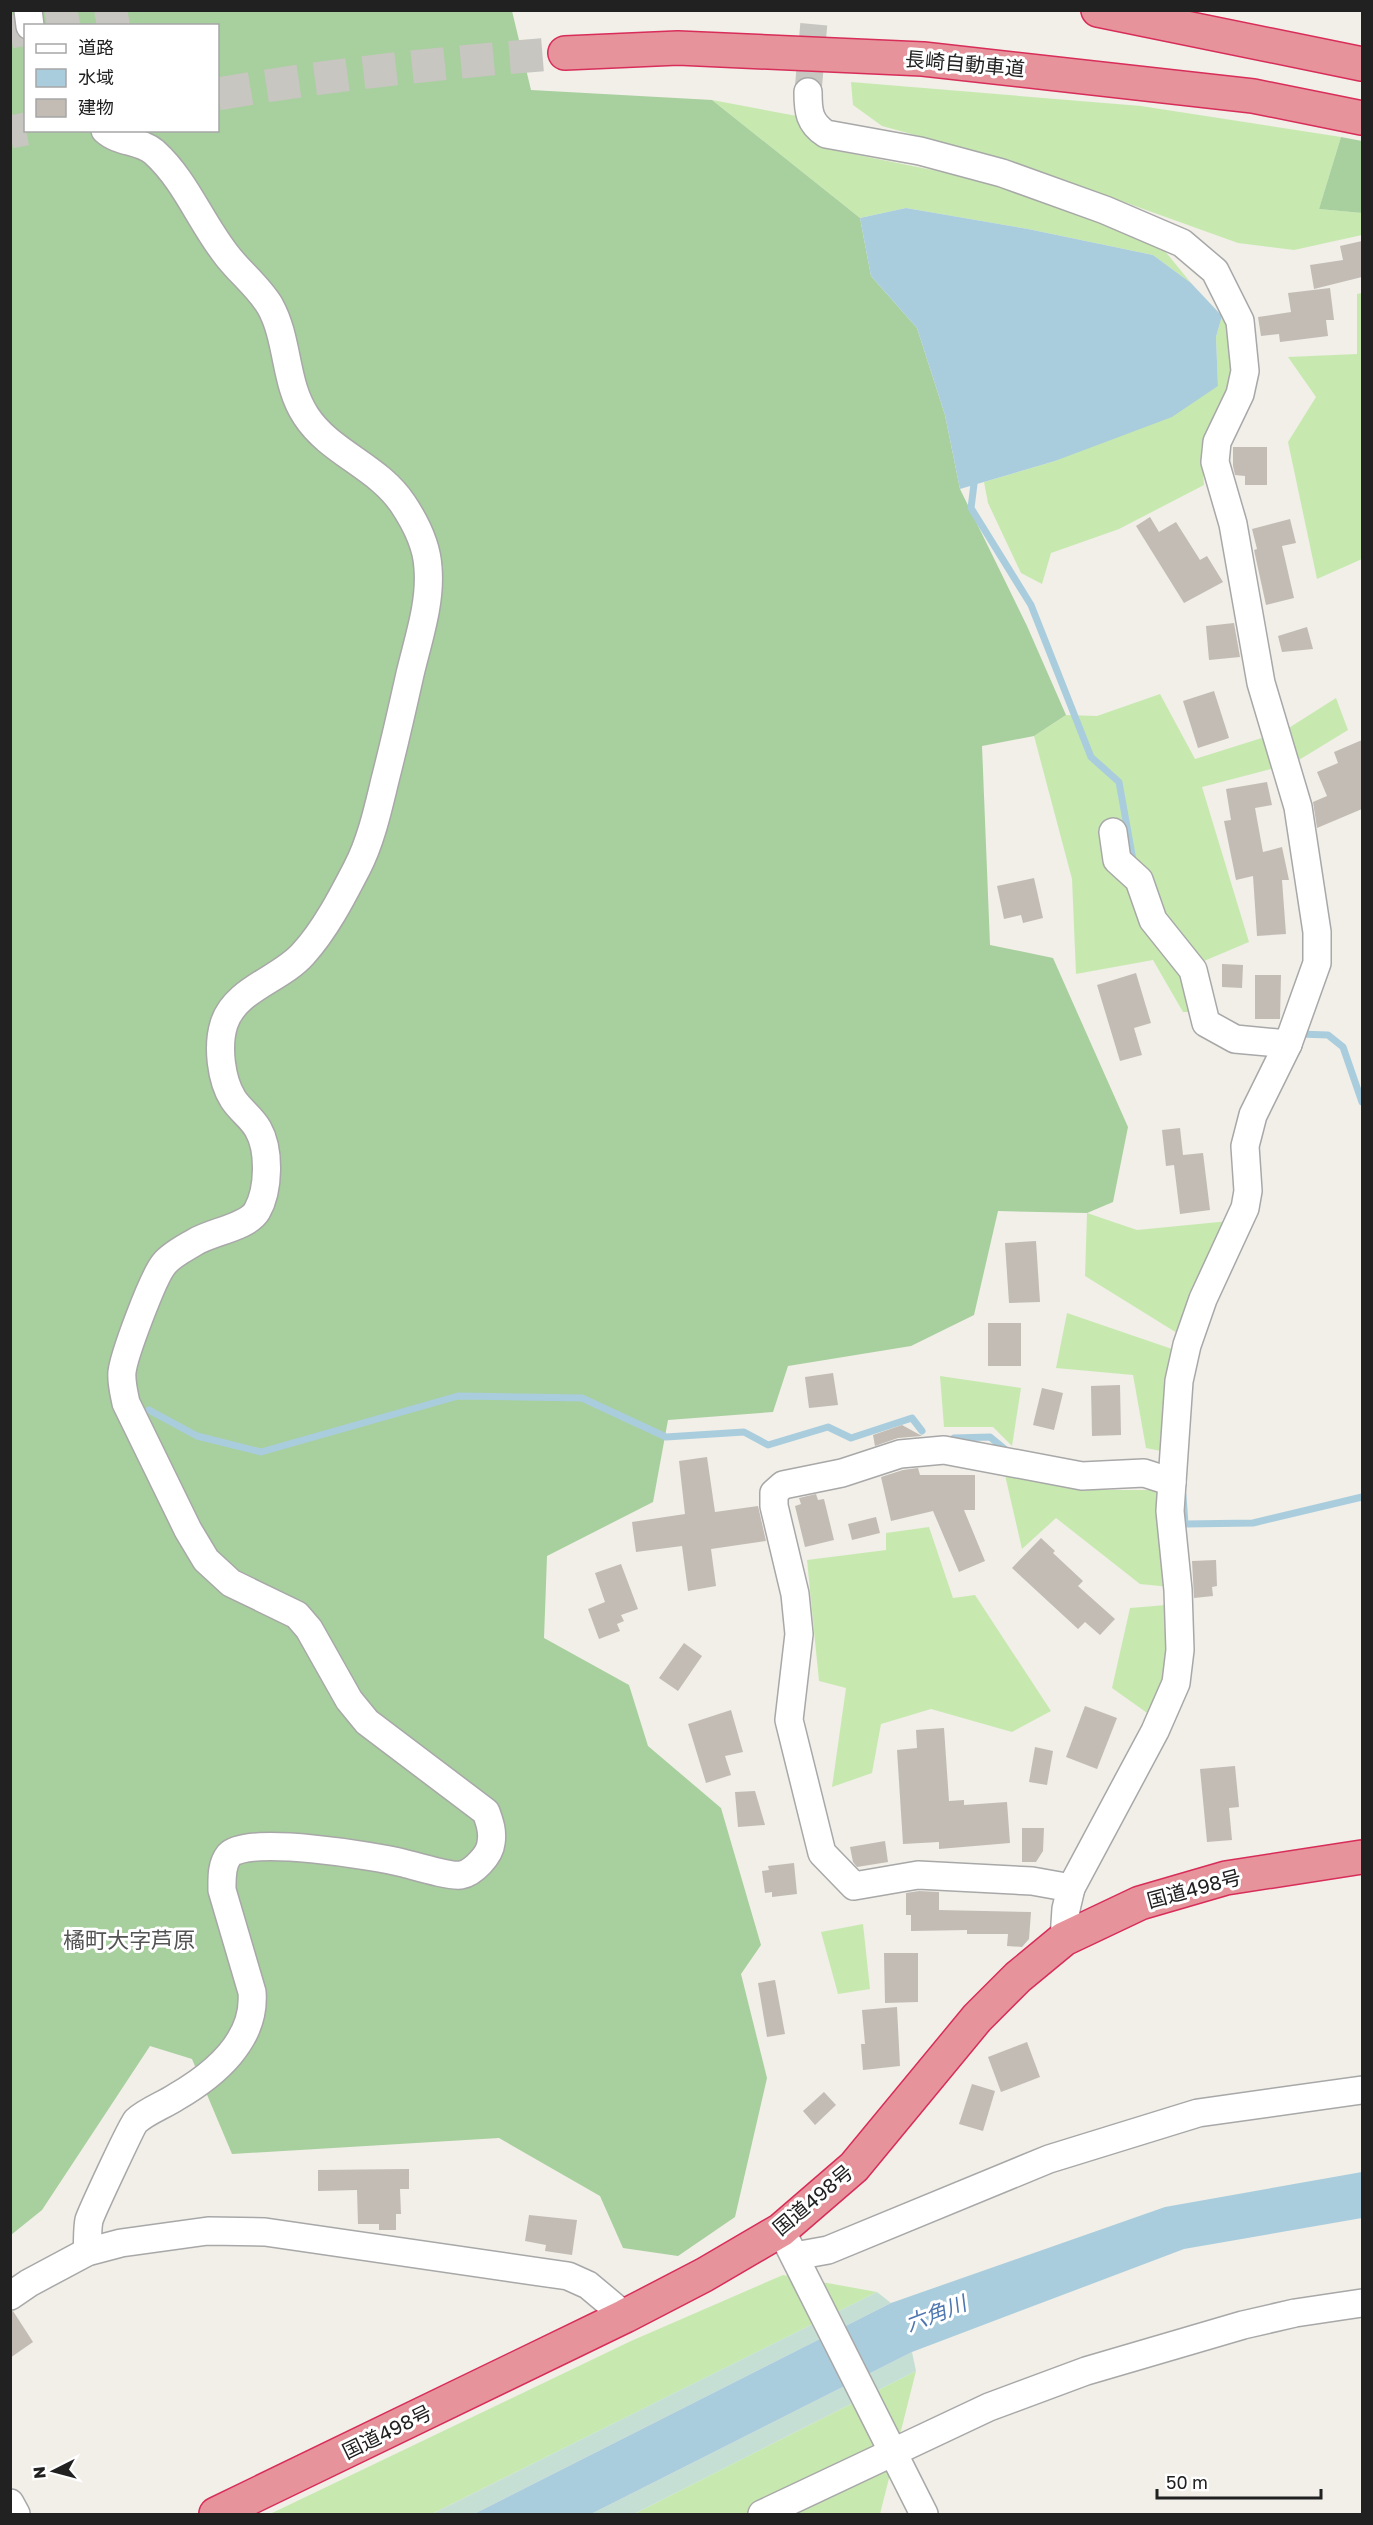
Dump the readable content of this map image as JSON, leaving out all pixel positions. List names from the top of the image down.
{
  "streets": {
    "highway": ["長崎自動車道", "国道498号"]
  },
  "districts": ["橘町大字芦原"],
  "water": ["六角川"],
  "legend": ["道路", "水域", "建物"],
  "scale_bar": "50 m",
  "north": "left"
}
